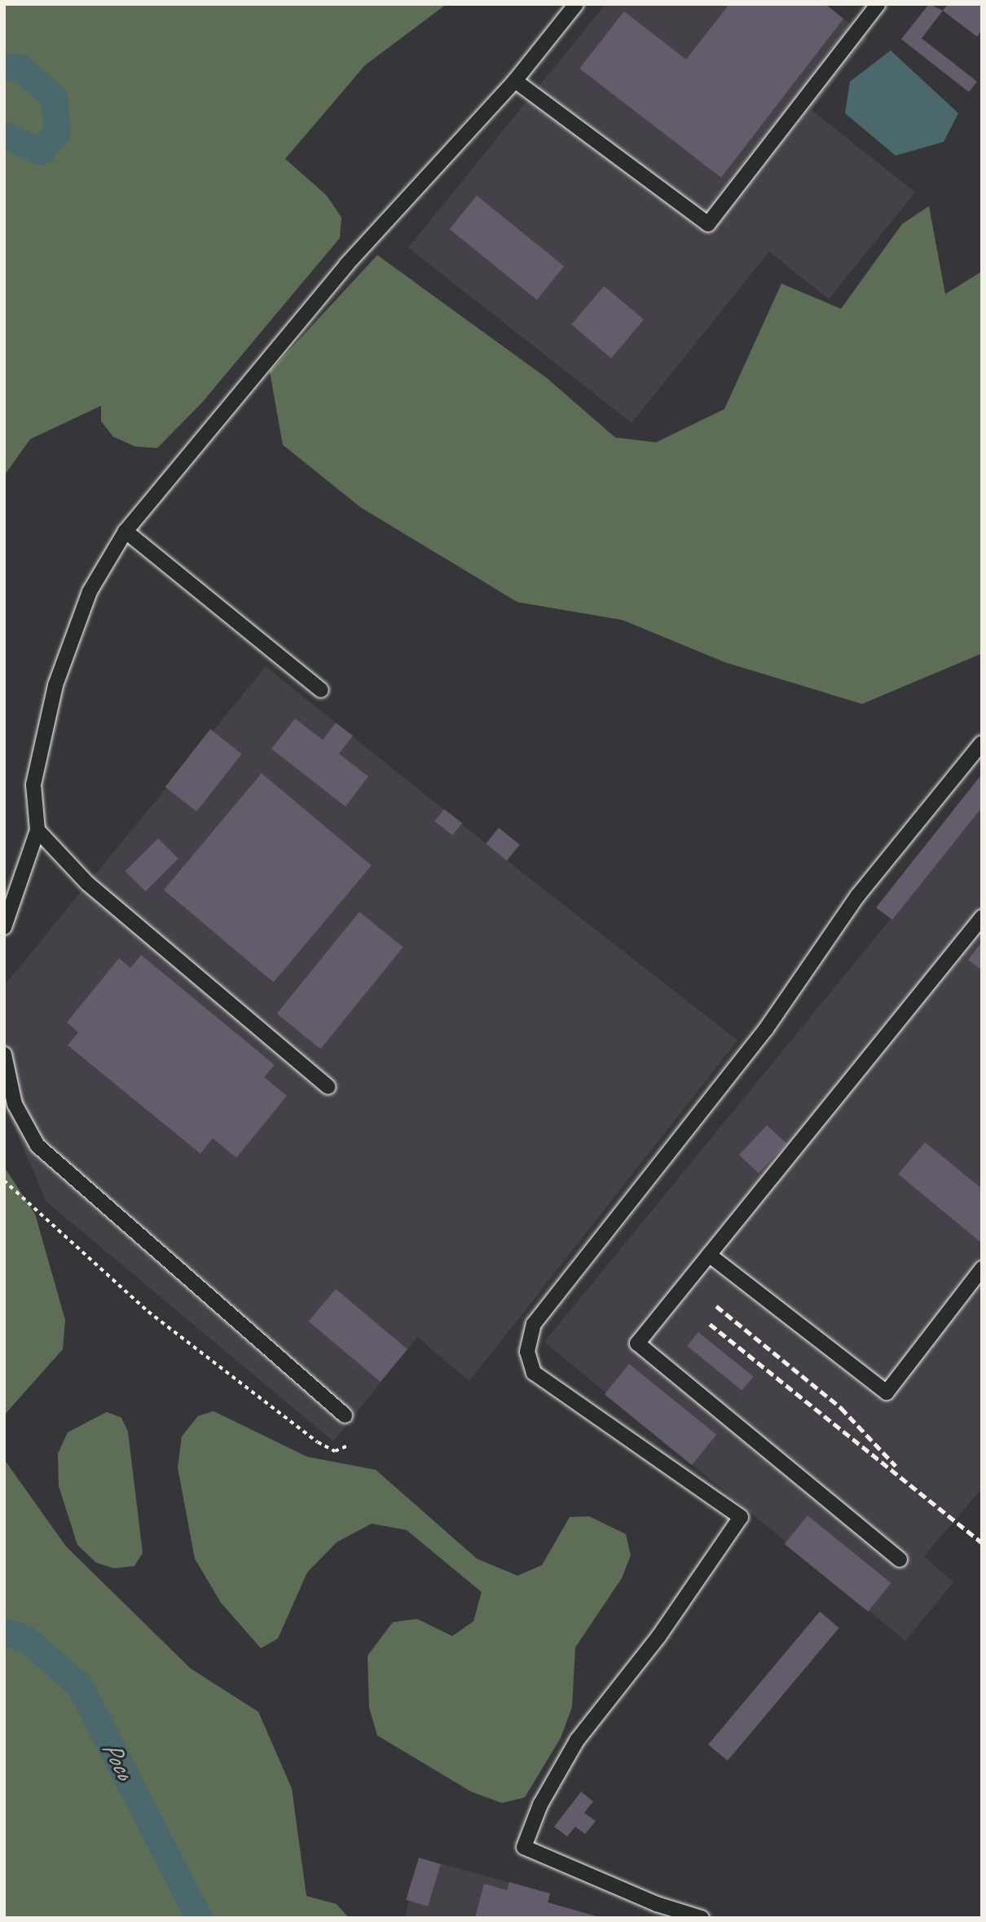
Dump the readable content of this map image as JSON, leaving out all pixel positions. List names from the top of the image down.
{
  "water": ["Рось"]
}
